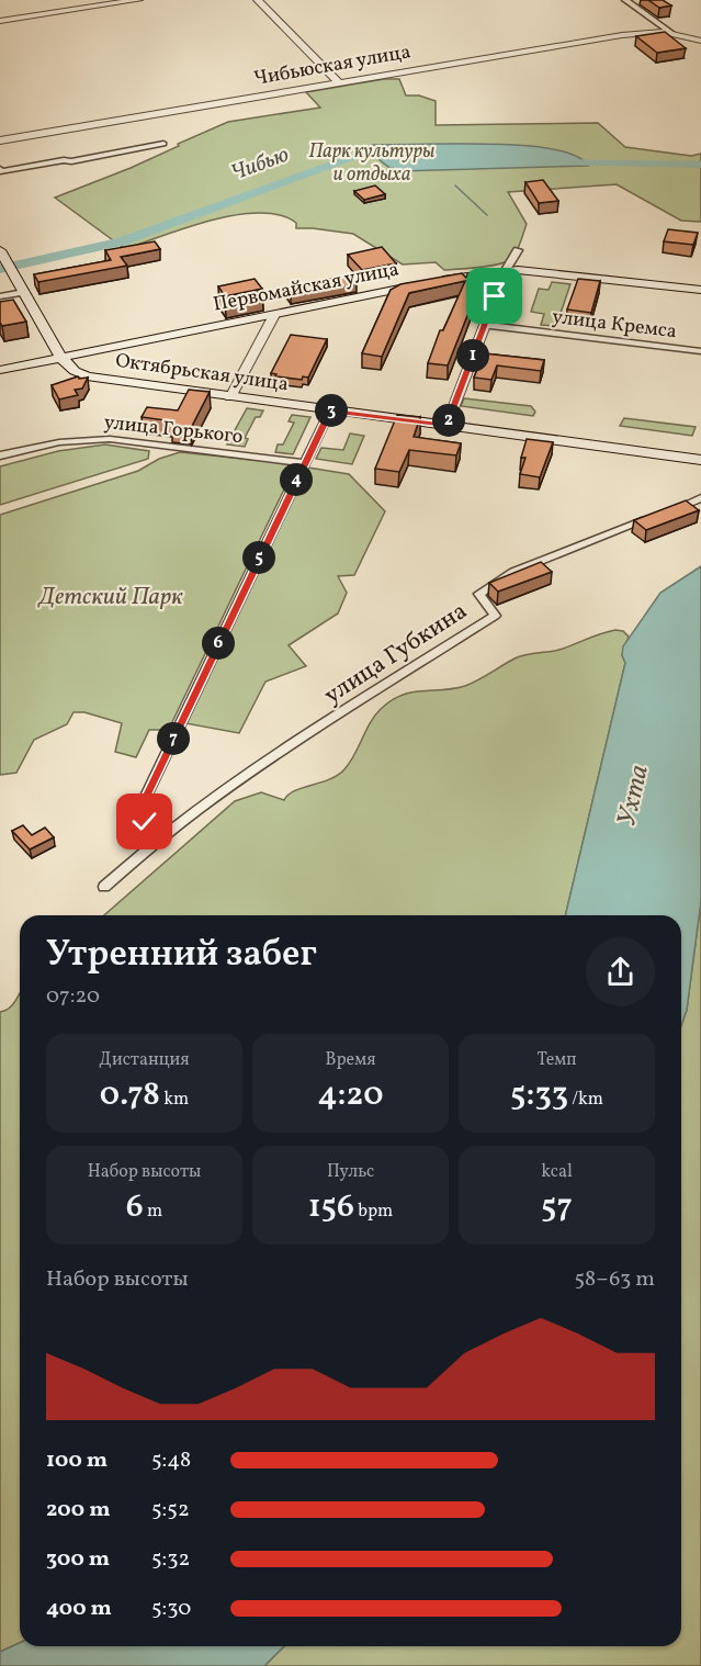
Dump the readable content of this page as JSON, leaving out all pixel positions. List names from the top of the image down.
{
  "streets": {
    "main road": ["Первомайская улица", "Октябрьская улица"],
    "street": [
      "Чибьюская улица",
      "улица Кремса",
      "улица Горького",
      "улица Губкина"
    ]
  },
  "crossings": [
    ["Первомайская улица", "Октябрьская улица"]
  ],
  "water": ["Чибью", "Ухта"],
  "parks": ["Парк культуры и отдыха", "Детский Парк"],
  "page": {
    "pins": [
      "1",
      "3",
      "2",
      "4",
      "5",
      "6",
      "7"
    ],
    "heading": ["Утренний забег", "07:20"],
    "stats": [
      ["Дистанция", "0.78 km"],
      ["Время", "4:20"],
      ["Темп", "5:33 /km"],
      ["Набор высоты", "6 m"],
      ["Пульс", "156 bpm"],
      ["kcal", "57"]
    ],
    "chart": ["Набор высоты", "58–63 m"],
    "list": [
      {
        "name": "100 m",
        "note": "5:48"
      },
      {
        "name": "200 m",
        "note": "5:52"
      },
      {
        "name": "300 m",
        "note": "5:32"
      },
      {
        "name": "400 m",
        "note": "5:30"
      }
    ]
  }
}
